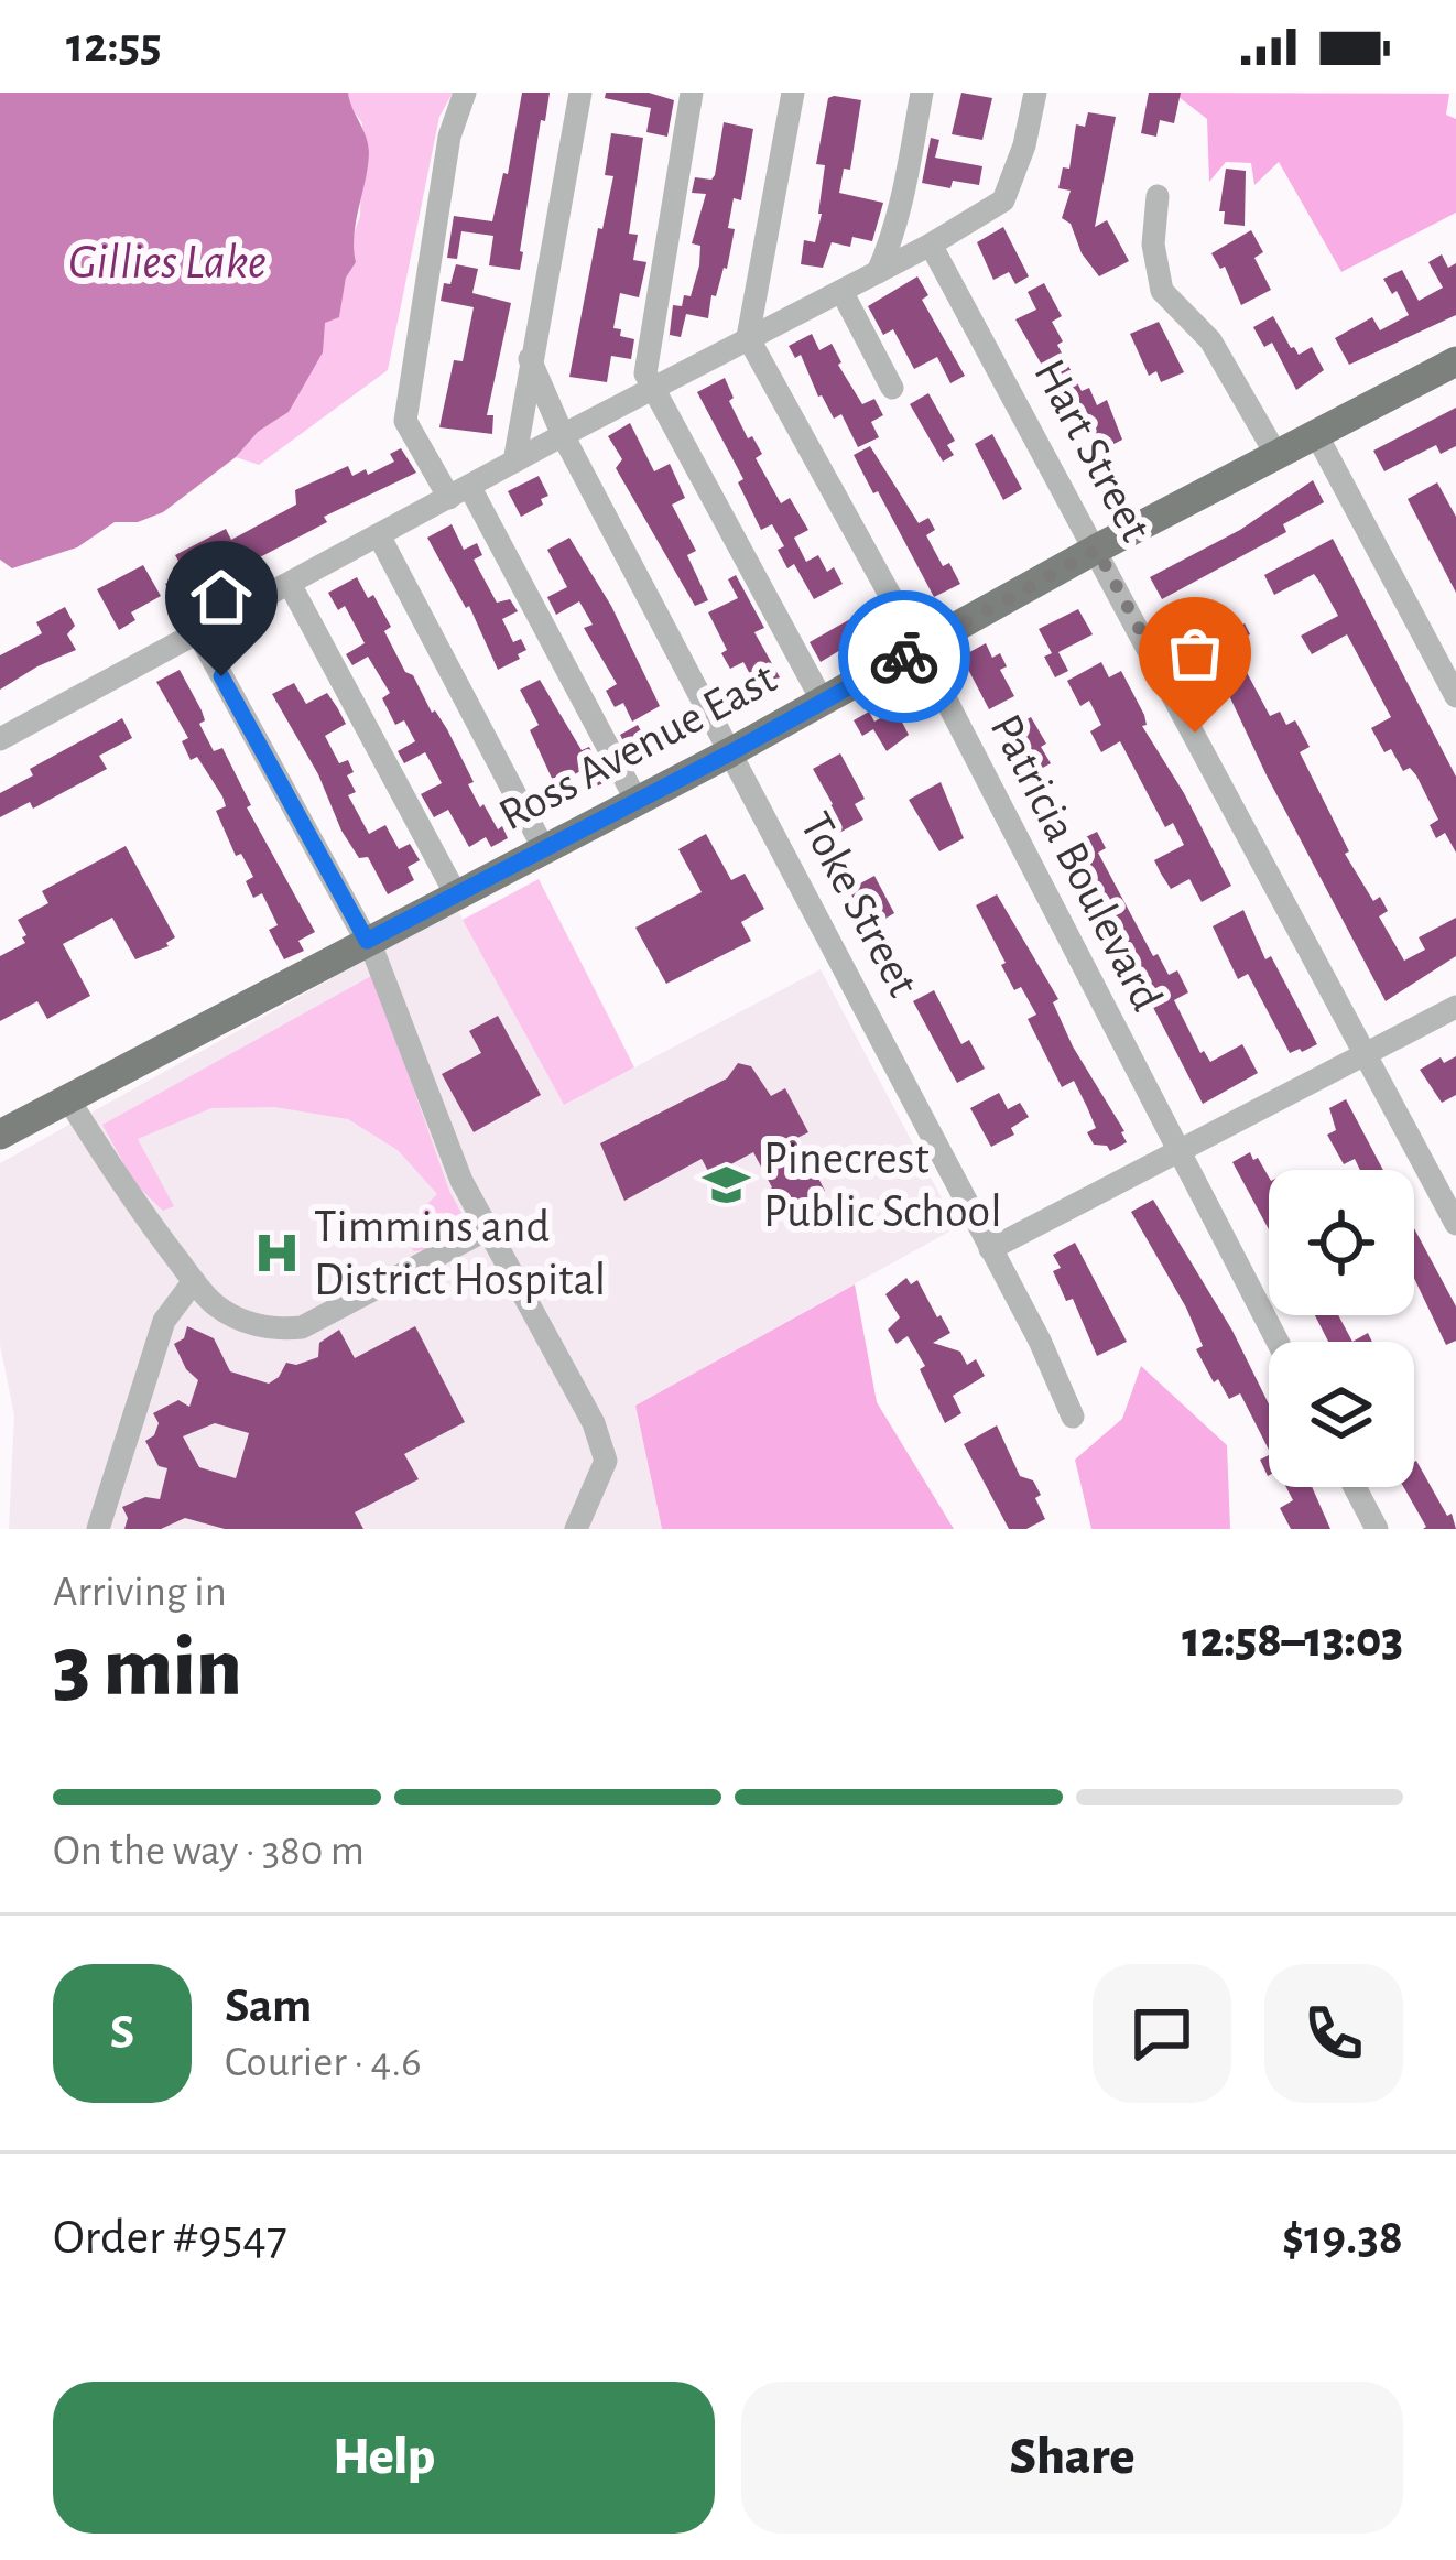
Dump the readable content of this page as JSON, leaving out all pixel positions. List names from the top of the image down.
{
  "streets": {
    "main road": ["Ross Avenue East"],
    "street": ["Hart Street", "Patricia Boulevard", "Toke Street"]
  },
  "crossings": [
    ["Hart Street", "Ross Avenue East"],
    ["Ross Avenue East", "Patricia Boulevard"],
    ["Ross Avenue East", "Toke Street"]
  ],
  "water": ["Gillies Lake"],
  "places": {
    "school or university": ["Pinecrest Public School"],
    "hospital": ["Timmins and District Hospital"]
  },
  "page": {
    "status": "12:55",
    "heading": ["3 min", "Arriving in", "12:58–13:03"],
    "panel": [
      "Sam",
      "Courier · 4.6",
      "Order #9547",
      "$19.38"
    ],
    "bar": "On the way · 380 m",
    "round": "S",
    "buttons": ["Help", "Share"]
  }
}
